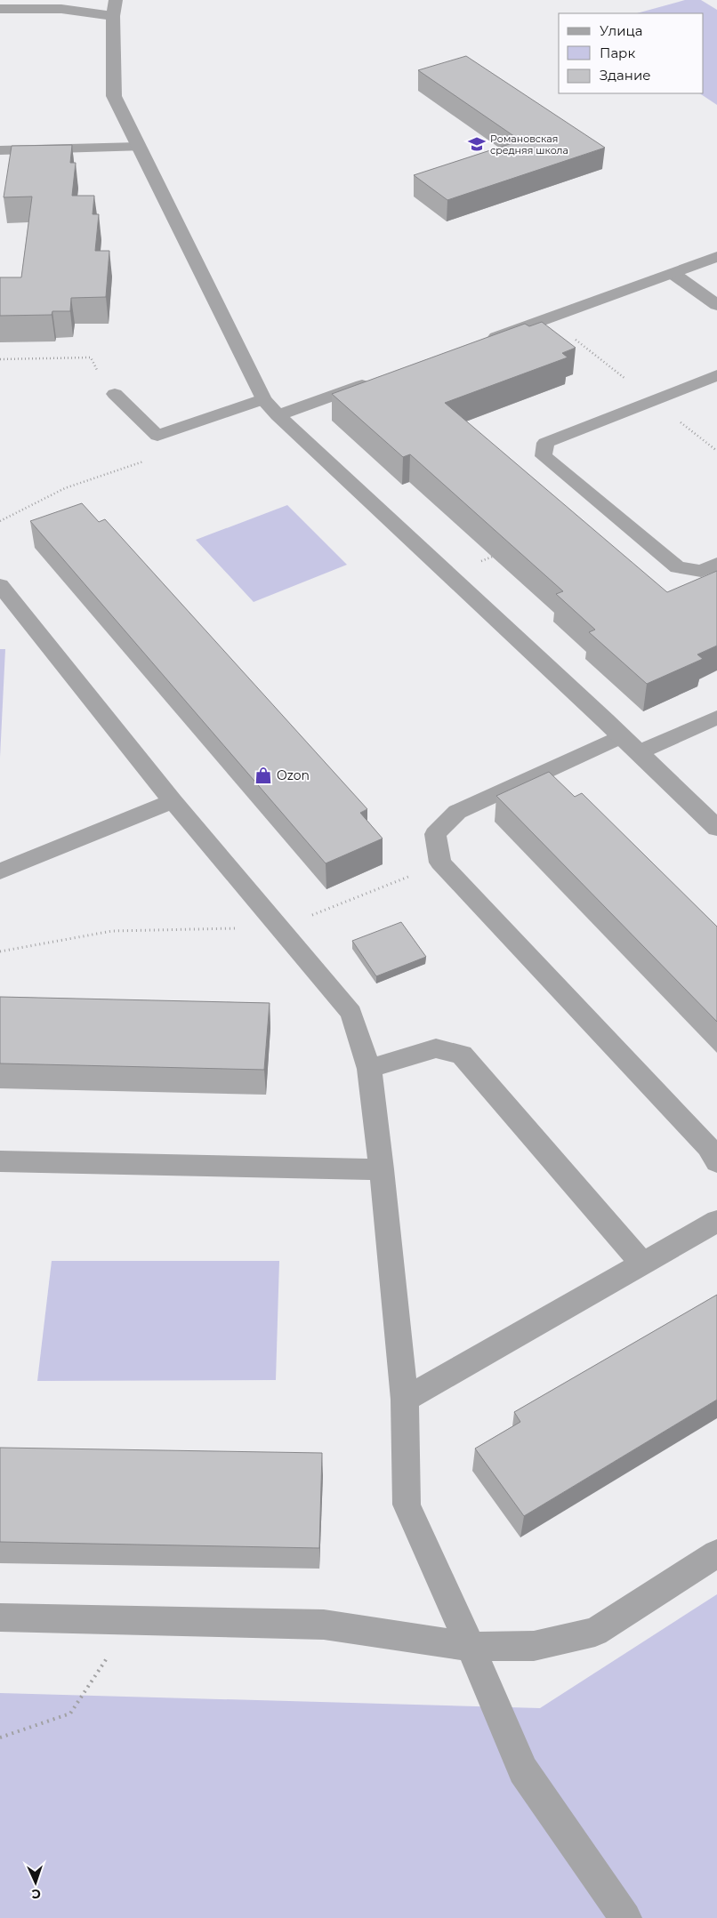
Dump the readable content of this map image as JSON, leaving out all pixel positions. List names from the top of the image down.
{
  "places": {
    "school or university": ["Романовская средняя школа"],
    "shop": ["Ozon"]
  },
  "legend": ["Улица", "Парк", "Здание"],
  "north": "bottom"
}
